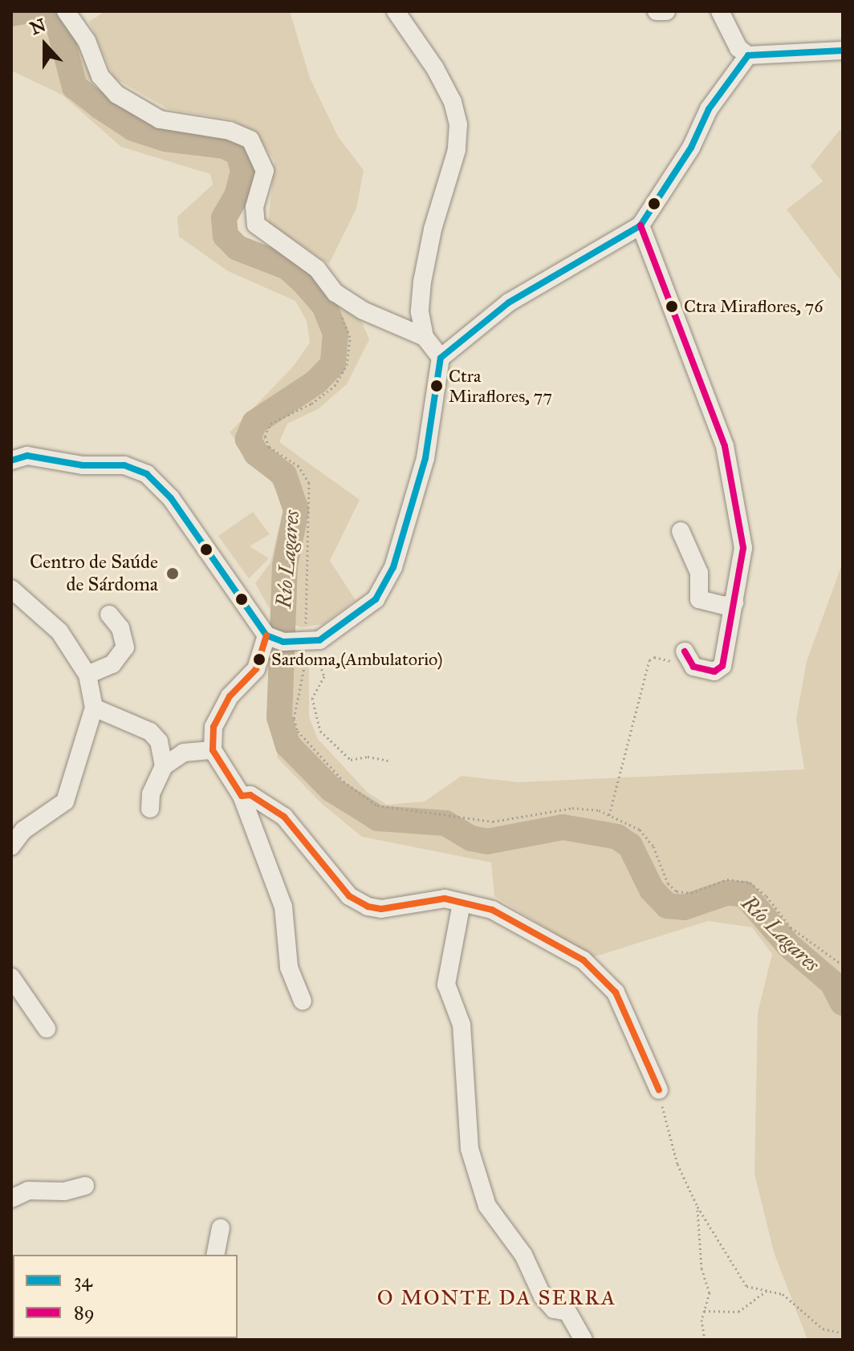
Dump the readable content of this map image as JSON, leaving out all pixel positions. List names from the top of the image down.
{
  "districts": ["O MONTE DA SERRA"],
  "water": ["Río Lagares"],
  "places": [
    "Ctra Miraflores, 76",
    "Ctra Miraflores, 77",
    "Centro de Saúde de Sárdoma",
    "Sardoma,(Ambulatorio)"
  ],
  "lines": ["transit line 34", "transit line 89"],
  "legend": ["34", "89"],
  "north": "top"
}
